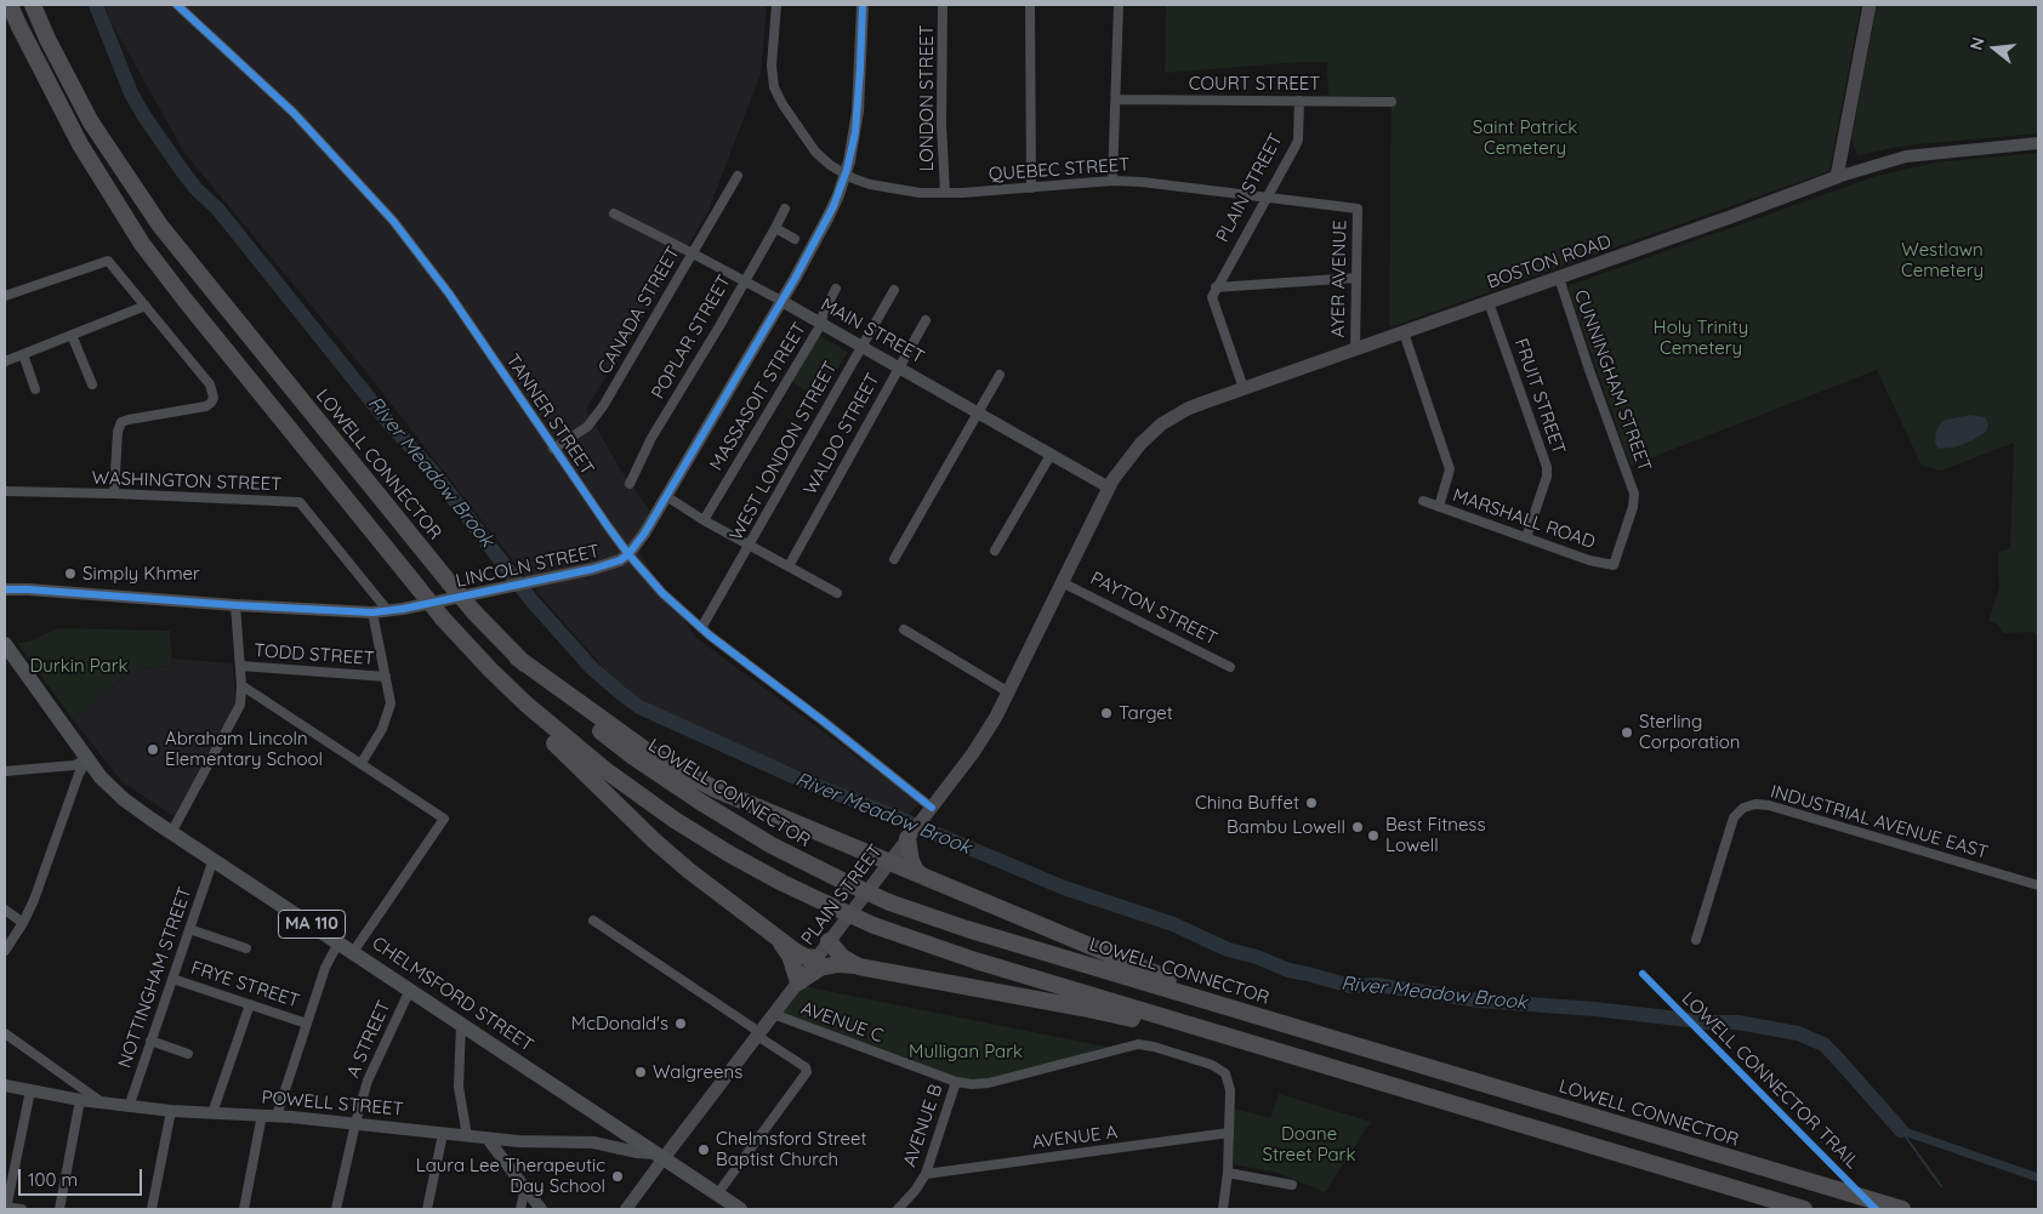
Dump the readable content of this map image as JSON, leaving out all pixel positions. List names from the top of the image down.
{
  "streets": {
    "highway": ["LOWELL CONNECTOR"],
    "main road": [
      "PLAIN STREET",
      "BOSTON ROAD",
      "MA 110",
      "CHELMSFORD STREET"
    ],
    "street": [
      "COURT STREET",
      "LONDON STREET",
      "QUEBEC STREET",
      "AYER AVENUE",
      "CANADA STREET",
      "MAIN STREET",
      "POPLAR STREET",
      "CUNNINGHAM STREET",
      "MASSASOIT STREET",
      "FRUIT STREET",
      "TANNER STREET",
      "WALDO STREET",
      "WEST LONDON STREET",
      "WASHINGTON STREET",
      "MARSHALL ROAD",
      "LINCOLN STREET",
      "PAYTON STREET",
      "TODD STREET",
      "INDUSTRIAL AVENUE EAST",
      "NOTTINGHAM STREET",
      "FRYE STREET",
      "AVENUE C",
      "A STREET",
      "POWELL STREET",
      "AVENUE B",
      "AVENUE A"
    ],
    "cycle path": ["LOWELL CONNECTOR TRAIL"]
  },
  "crossings": [
    ["COURT STREET", "PLAIN STREET"],
    ["LONDON STREET", "QUEBEC STREET"],
    ["QUEBEC STREET", "PLAIN STREET"],
    ["QUEBEC STREET", "AYER AVENUE"],
    ["PLAIN STREET", "BOSTON ROAD"],
    ["PLAIN STREET", "MAIN STREET"],
    ["PLAIN STREET", "TANNER STREET"],
    ["PLAIN STREET", "PAYTON STREET"],
    ["PLAIN STREET", "CHELMSFORD STREET"],
    ["PLAIN STREET", "AVENUE C"],
    ["PLAIN STREET", "POWELL STREET"],
    ["BOSTON ROAD", "AYER AVENUE"],
    ["BOSTON ROAD", "MAIN STREET"],
    ["BOSTON ROAD", "CUNNINGHAM STREET"],
    ["BOSTON ROAD", "FRUIT STREET"],
    ["CANADA STREET", "MAIN STREET"],
    ["CANADA STREET", "TANNER STREET"],
    ["MAIN STREET", "POPLAR STREET"],
    ["MAIN STREET", "MASSASOIT STREET"],
    ["MAIN STREET", "WALDO STREET"],
    ["MAIN STREET", "WEST LONDON STREET"],
    ["MAIN STREET", "LINCOLN STREET"],
    ["CUNNINGHAM STREET", "MARSHALL ROAD"],
    ["FRUIT STREET", "MARSHALL ROAD"],
    ["TANNER STREET", "WEST LONDON STREET"],
    ["TANNER STREET", "LINCOLN STREET"],
    ["WASHINGTON STREET", "LINCOLN STREET"],
    ["NOTTINGHAM STREET", "FRYE STREET"],
    ["NOTTINGHAM STREET", "CHELMSFORD STREET"],
    ["NOTTINGHAM STREET", "POWELL STREET"],
    ["CHELMSFORD STREET", "A STREET"],
    ["CHELMSFORD STREET", "POWELL STREET"],
    ["AVENUE C", "AVENUE B"],
    ["AVENUE C", "AVENUE A"],
    ["A STREET", "POWELL STREET"],
    ["AVENUE B", "AVENUE A"]
  ],
  "water": ["River Meadow Brook"],
  "parks": [
    "Saint Patrick Cemetery",
    "Westlawn Cemetery",
    "Holy Trinity Cemetery",
    "Durkin Park",
    "Mulligan Park",
    "Doane Street Park"
  ],
  "places": [
    "Simply Khmer",
    "Target",
    "Sterling Corporation",
    "Abraham Lincoln Elementary School",
    "China Buffet",
    "Bambu Lowell",
    "Best Fitness Lowell",
    "McDonald's",
    "Walgreens",
    "Chelmsford Street Baptist Church",
    "Laura Lee Therapeutic Day School"
  ],
  "scale_bar": "100 m",
  "north": "left"
}
